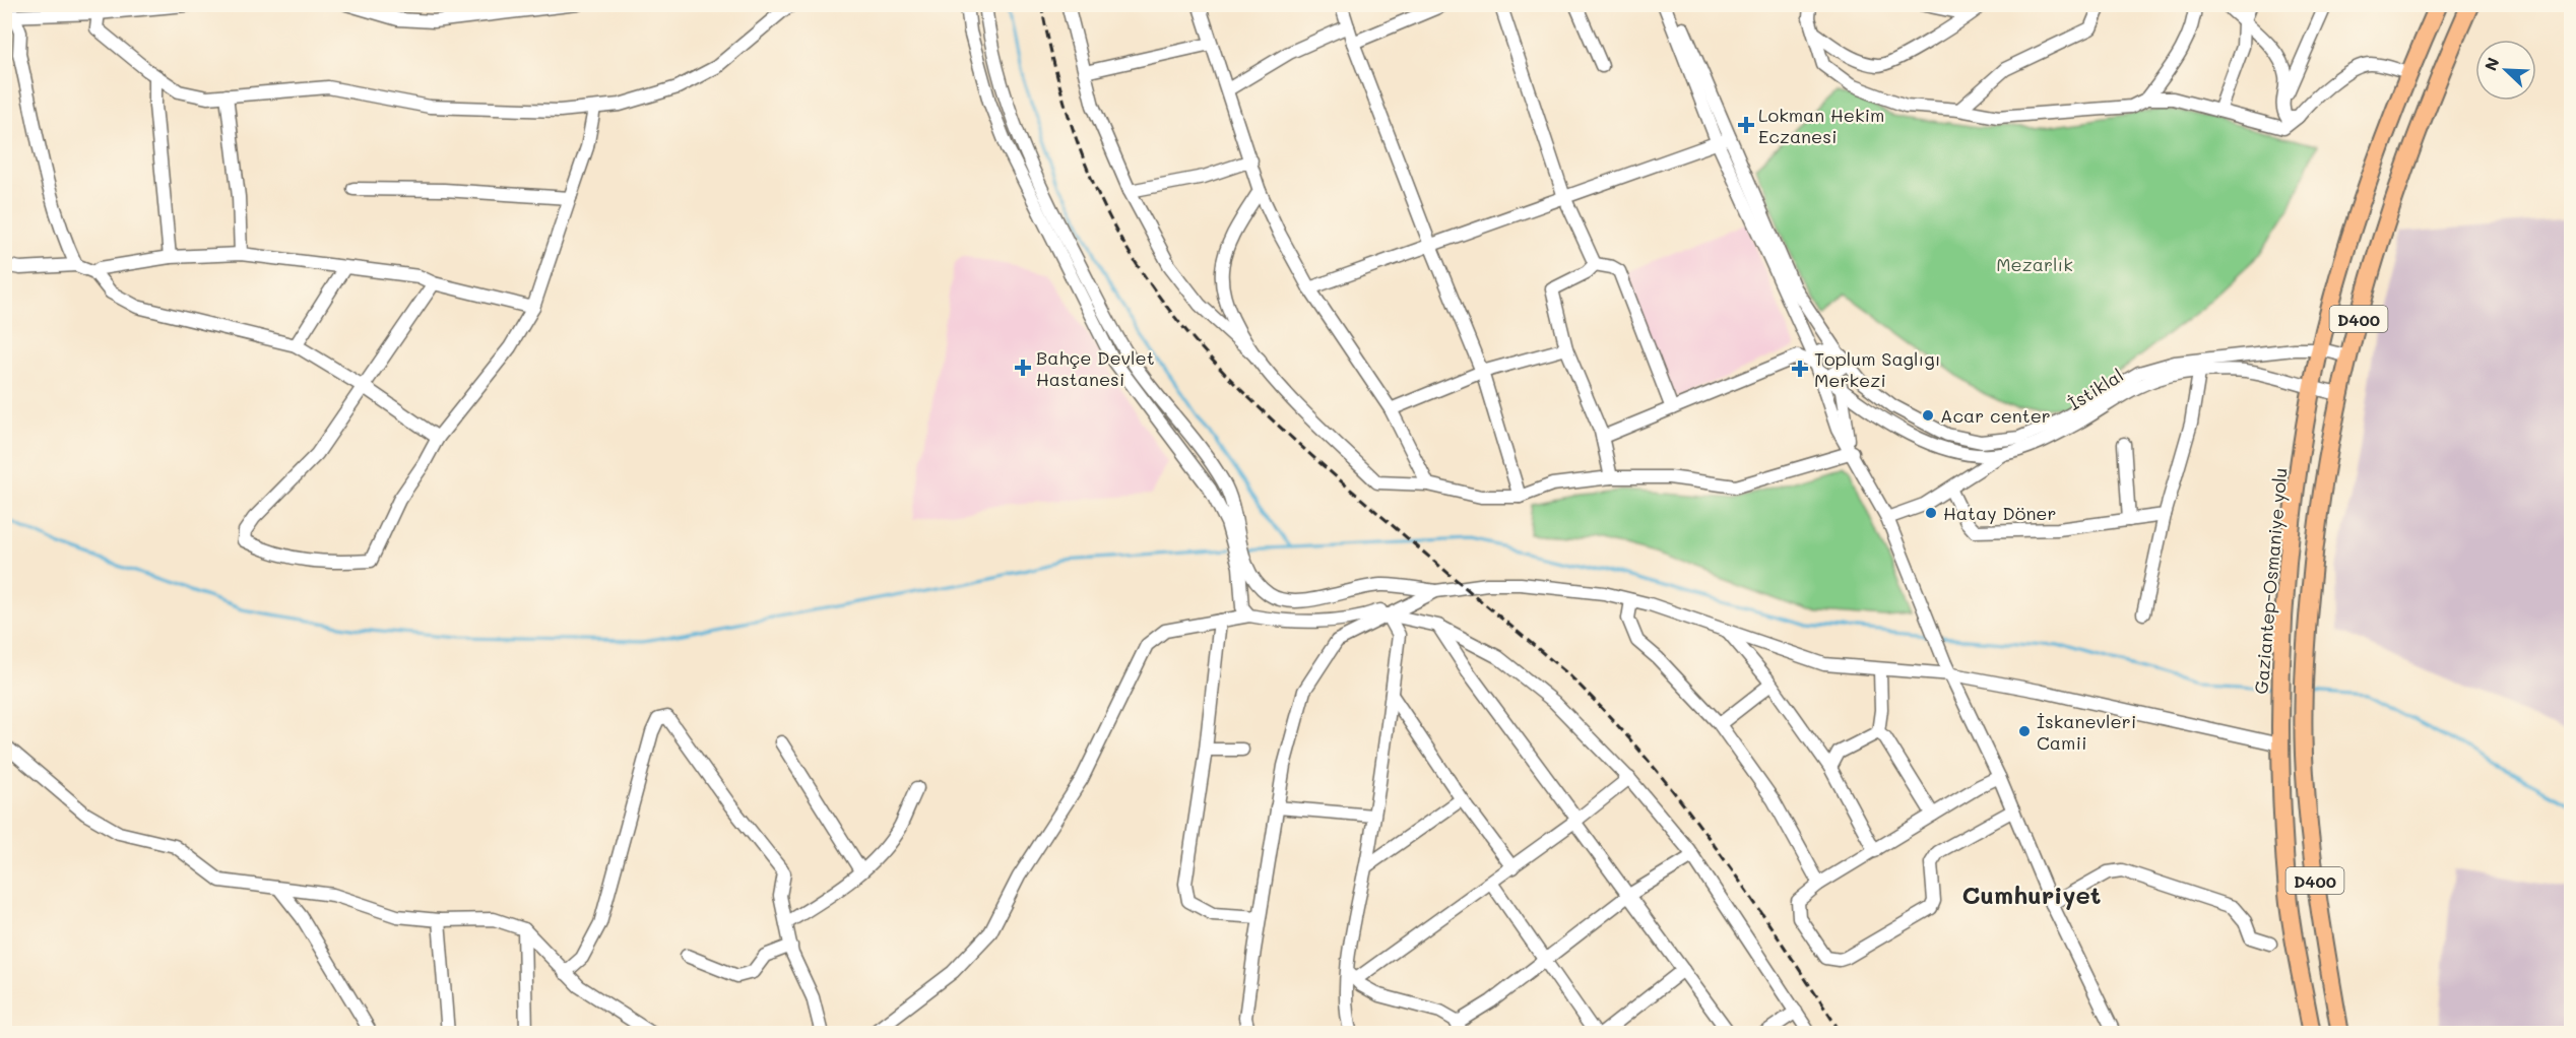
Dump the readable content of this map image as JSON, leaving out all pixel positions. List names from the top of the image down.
{
  "streets": {
    "highway": ["D400", "Gaziantep-Osmaniye yolu"],
    "street": ["İstiklal"]
  },
  "crossings": [
    ["D400", "İstiklal"],
    ["İstiklal", "Gaziantep-Osmaniye yolu"]
  ],
  "districts": ["Cumhuriyet"],
  "parks": ["Mezarlık"],
  "places": {
    "health": ["Lokman Hekim Eczanesi", "Bahçe Devlet Hastanesi", "Toplum Saglıgı Merkezi"],
    "other": ["Acar center", "Hatay Döner", "İskanevleri Camii"]
  },
  "north": "top left"
}
